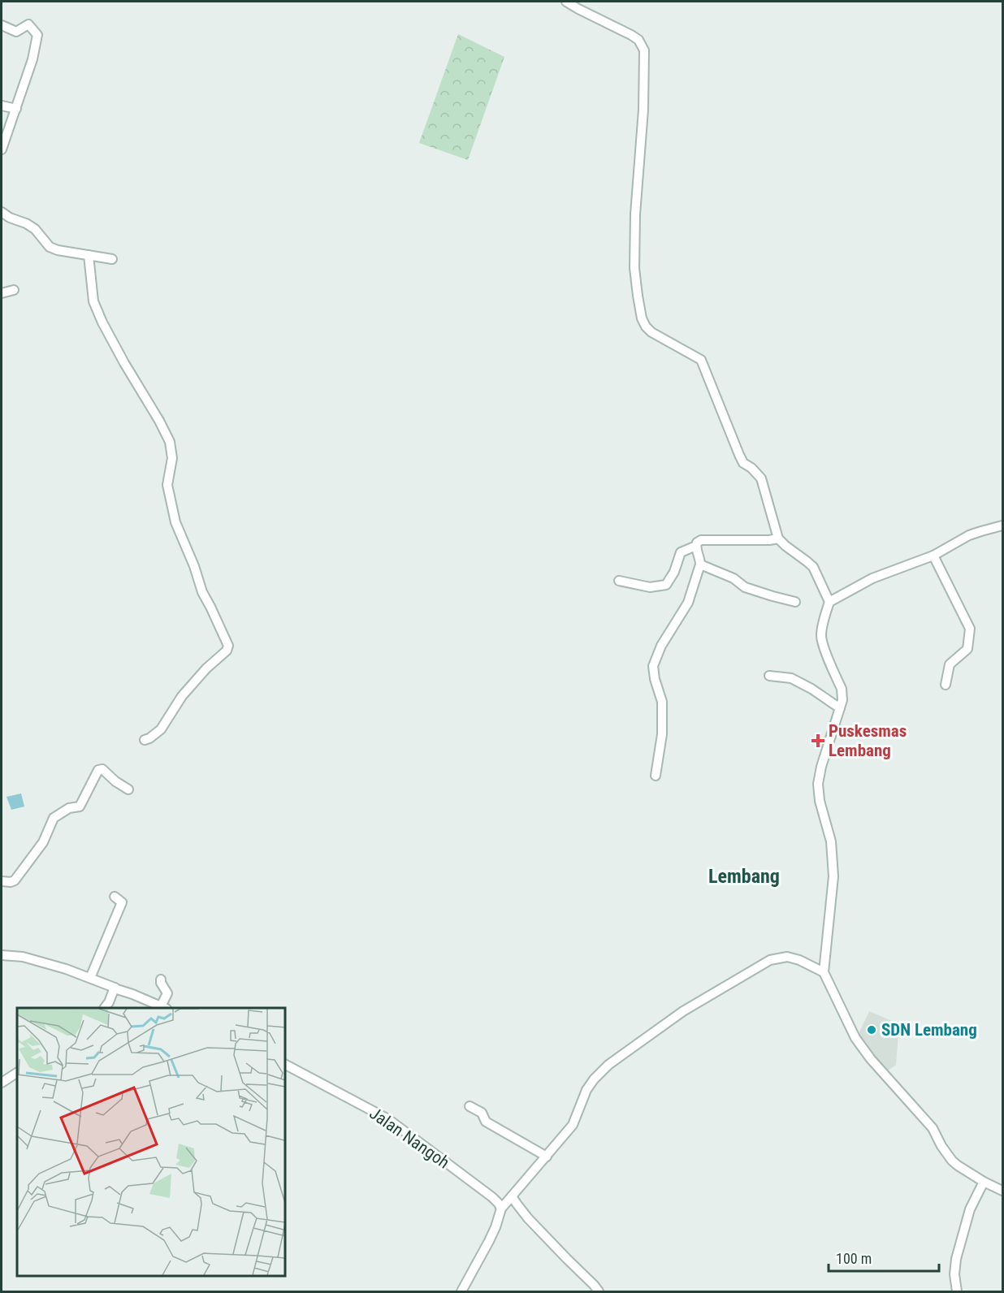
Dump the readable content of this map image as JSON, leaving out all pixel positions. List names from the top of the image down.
{
  "streets": {
    "street": ["Jalan Nangoh"]
  },
  "districts": ["Lembang"],
  "places": {
    "health": ["Puskesmas Lembang"],
    "other": ["SDN Lembang"]
  },
  "scale_bar": "100 m"
}
